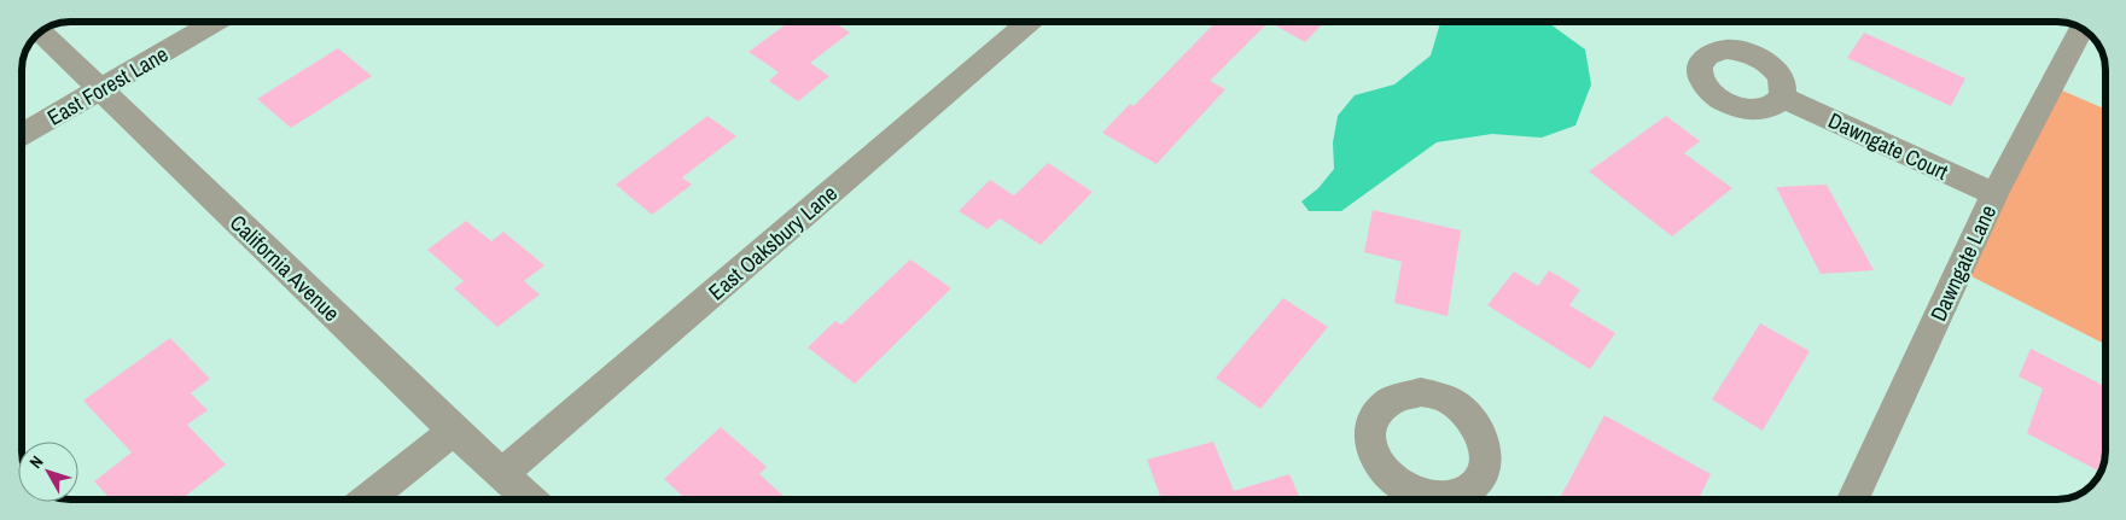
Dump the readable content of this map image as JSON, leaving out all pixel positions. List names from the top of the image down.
{
  "streets": {
    "street": [
      "East Forest Lane",
      "Dawngate Court",
      "East Oaksbury Lane",
      "Dawngate Lane",
      "California Avenue"
    ]
  },
  "crossings": [
    ["East Forest Lane", "California Avenue"],
    ["Dawngate Court", "Dawngate Lane"],
    ["East Oaksbury Lane", "California Avenue"]
  ],
  "north": "top left"
}
